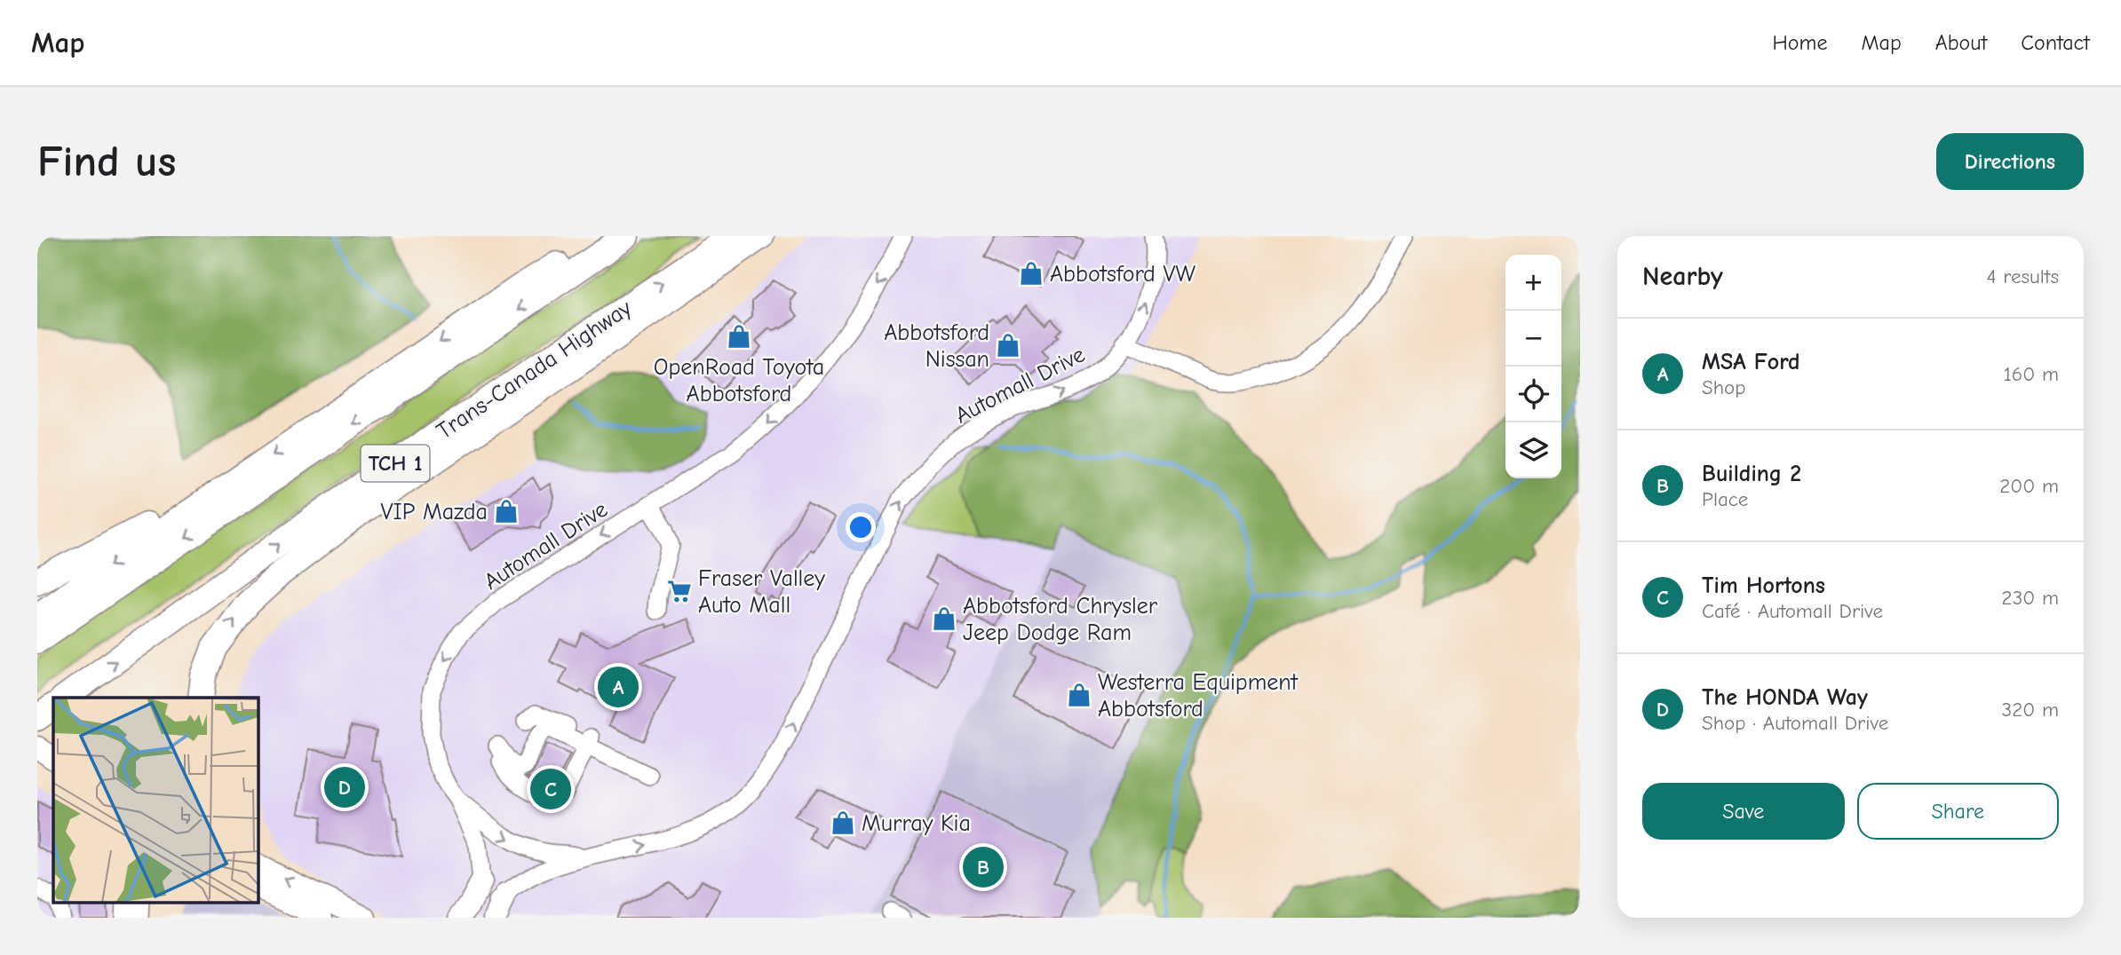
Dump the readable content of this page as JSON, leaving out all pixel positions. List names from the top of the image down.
{
  "streets": {
    "highway": ["Trans-Canada Highway", "TCH 1"],
    "street": ["Automall Drive"]
  },
  "places": {
    "shop": [
      "Abbotsford VW",
      "OpenRoad Toyota Abbotsford",
      "Abbotsford Nissan",
      "VIP Mazda",
      "Abbotsford Chrysler Jeep Dodge Ram",
      "Westerra Equipment Abbotsford",
      "Murray Kia"
    ],
    "supermarket": ["Fraser Valley Auto Mall"]
  },
  "page": {
    "header": "Map",
    "nav": [
      "Home",
      "Map",
      "About",
      "Contact"
    ],
    "buttons": [
      "Directions",
      ["Save", "Share"]
    ],
    "title": "Find us",
    "heading": ["Nearby", "4 results"],
    "map_buttons": ["+", "−"],
    "list": [
      {
        "mark": "A",
        "name": "MSA Ford",
        "note": "Shop",
        "value": "160 m"
      },
      {
        "mark": "B",
        "name": "Building 2",
        "note": "Place",
        "value": "200 m"
      },
      {
        "mark": "C",
        "name": "Tim Hortons",
        "note": "Café · Automall Drive",
        "value": "230 m"
      },
      {
        "mark": "D",
        "name": "The HONDA Way",
        "note": "Shop · Automall Drive",
        "value": "320 m"
      }
    ],
    "pins": [
      "A",
      "D",
      "C",
      "B"
    ]
  }
}
